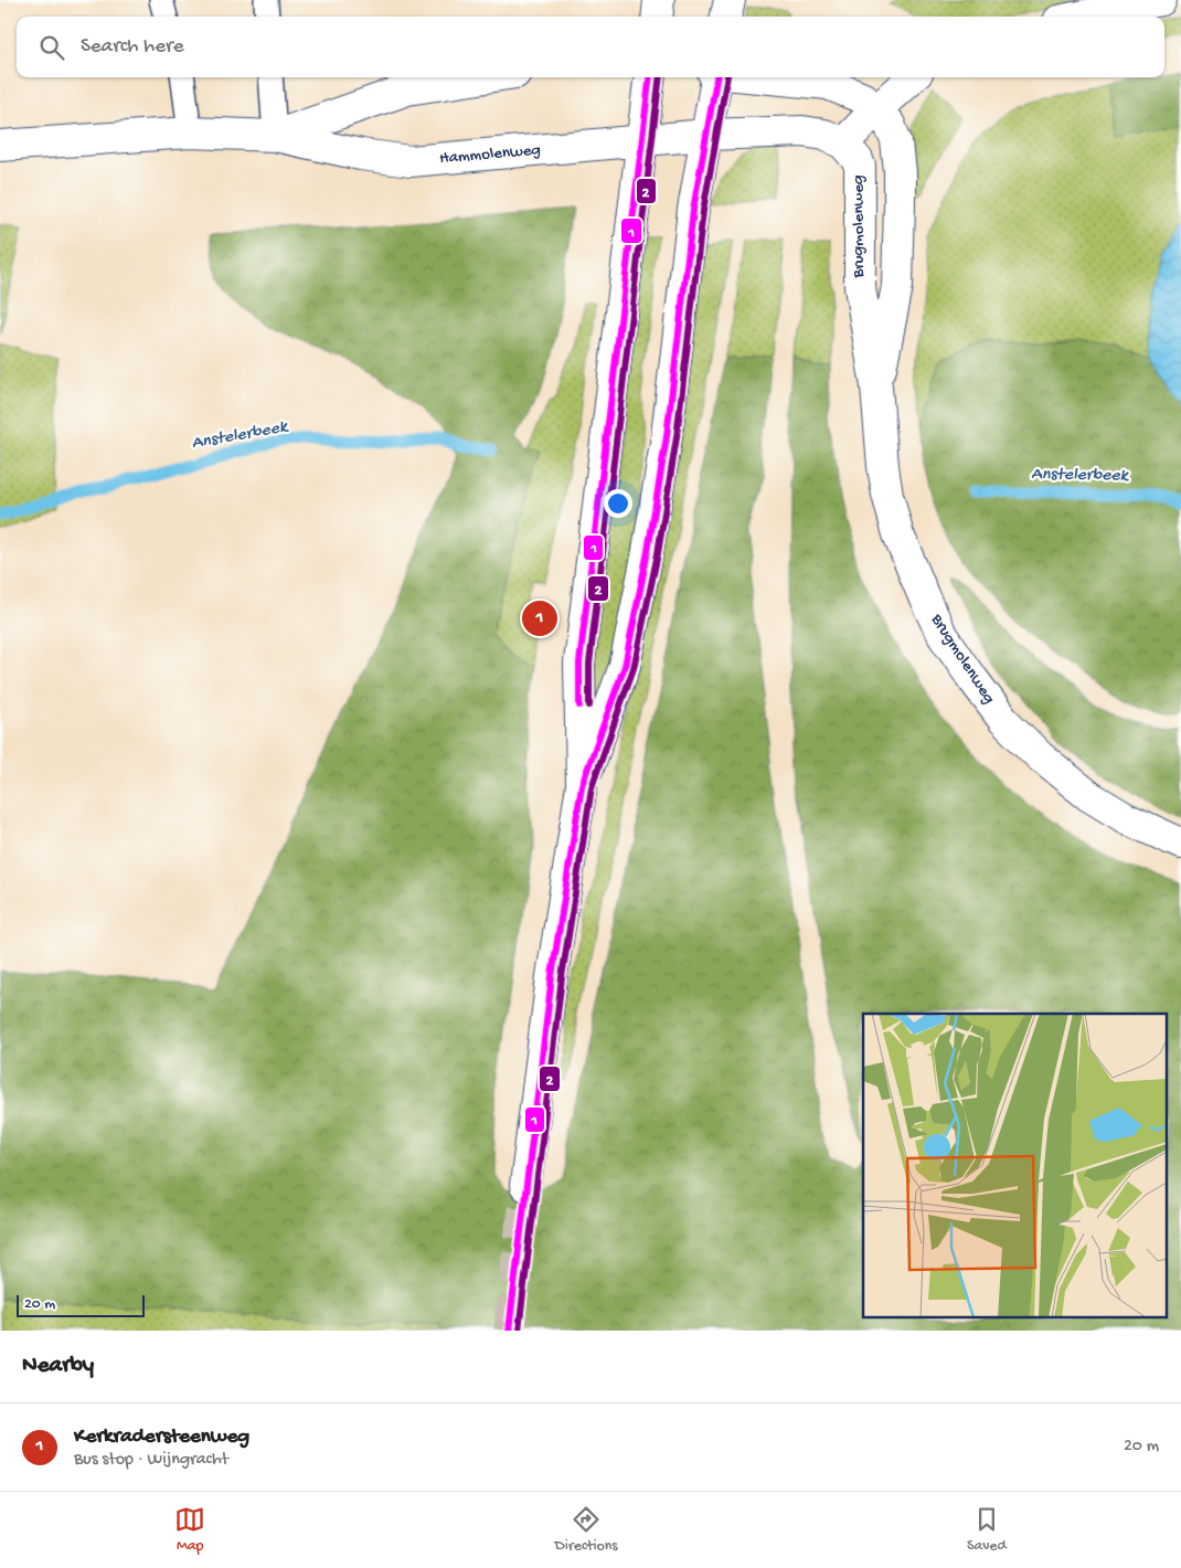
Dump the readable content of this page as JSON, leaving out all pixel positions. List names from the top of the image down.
{
  "streets": {
    "street": ["Hammolenweg", "Brugmolenweg"]
  },
  "water": ["Anstelerbeek"],
  "lines": ["transit line 1", "transit line 2"],
  "scale_bar": "20 m",
  "page": {
    "search": "Search here",
    "pins": "1",
    "scale": "20 m",
    "heading": "Nearby",
    "list": [
      {
        "mark": "1",
        "name": "Kerkradersteenweg",
        "note": "Bus stop · Wijngracht",
        "value": "20 m"
      }
    ],
    "nav": ["Map", "Directions", "Saved"]
  }
}
